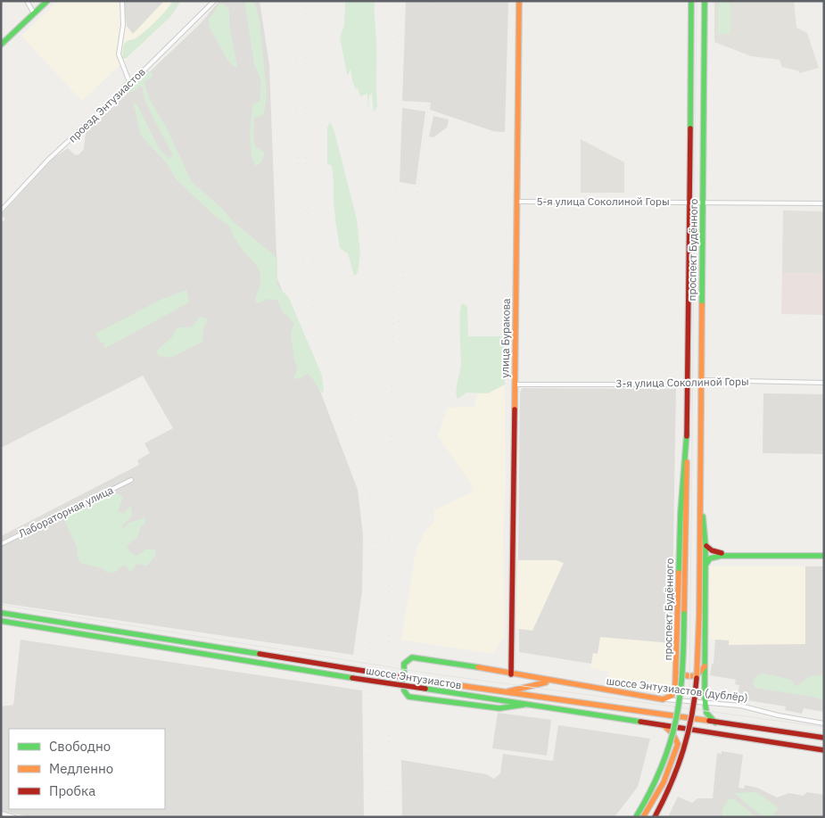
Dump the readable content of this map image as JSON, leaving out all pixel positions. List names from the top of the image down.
{
  "streets": {
    "main road": [
      "проспект Будённого",
      "улица Буракова",
      "шоссе Энтузиастов",
      "шоссе Энтузиастов (дублёр)"
    ],
    "street": [
      "проезд Энтузиастов",
      "5-я улица Соколиной Горы",
      "3-я улица Соколиной Горы",
      "Лабораторная улица"
    ]
  },
  "crossings": [
    ["5-я улица Соколиной Горы", "проспект Будённого"],
    ["5-я улица Соколиной Горы", "улица Буракова"],
    ["проспект Будённого", "3-я улица Соколиной Горы"],
    ["проспект Будённого", "шоссе Энтузиастов (дублёр)"],
    ["улица Буракова", "3-я улица Соколиной Горы"],
    ["улица Буракова", "шоссе Энтузиастов (дублёр)"],
    ["шоссе Энтузиастов", "шоссе Энтузиастов (дублёр)"]
  ],
  "legend": ["Свободно", "Медленно", "Пробка"]
}
